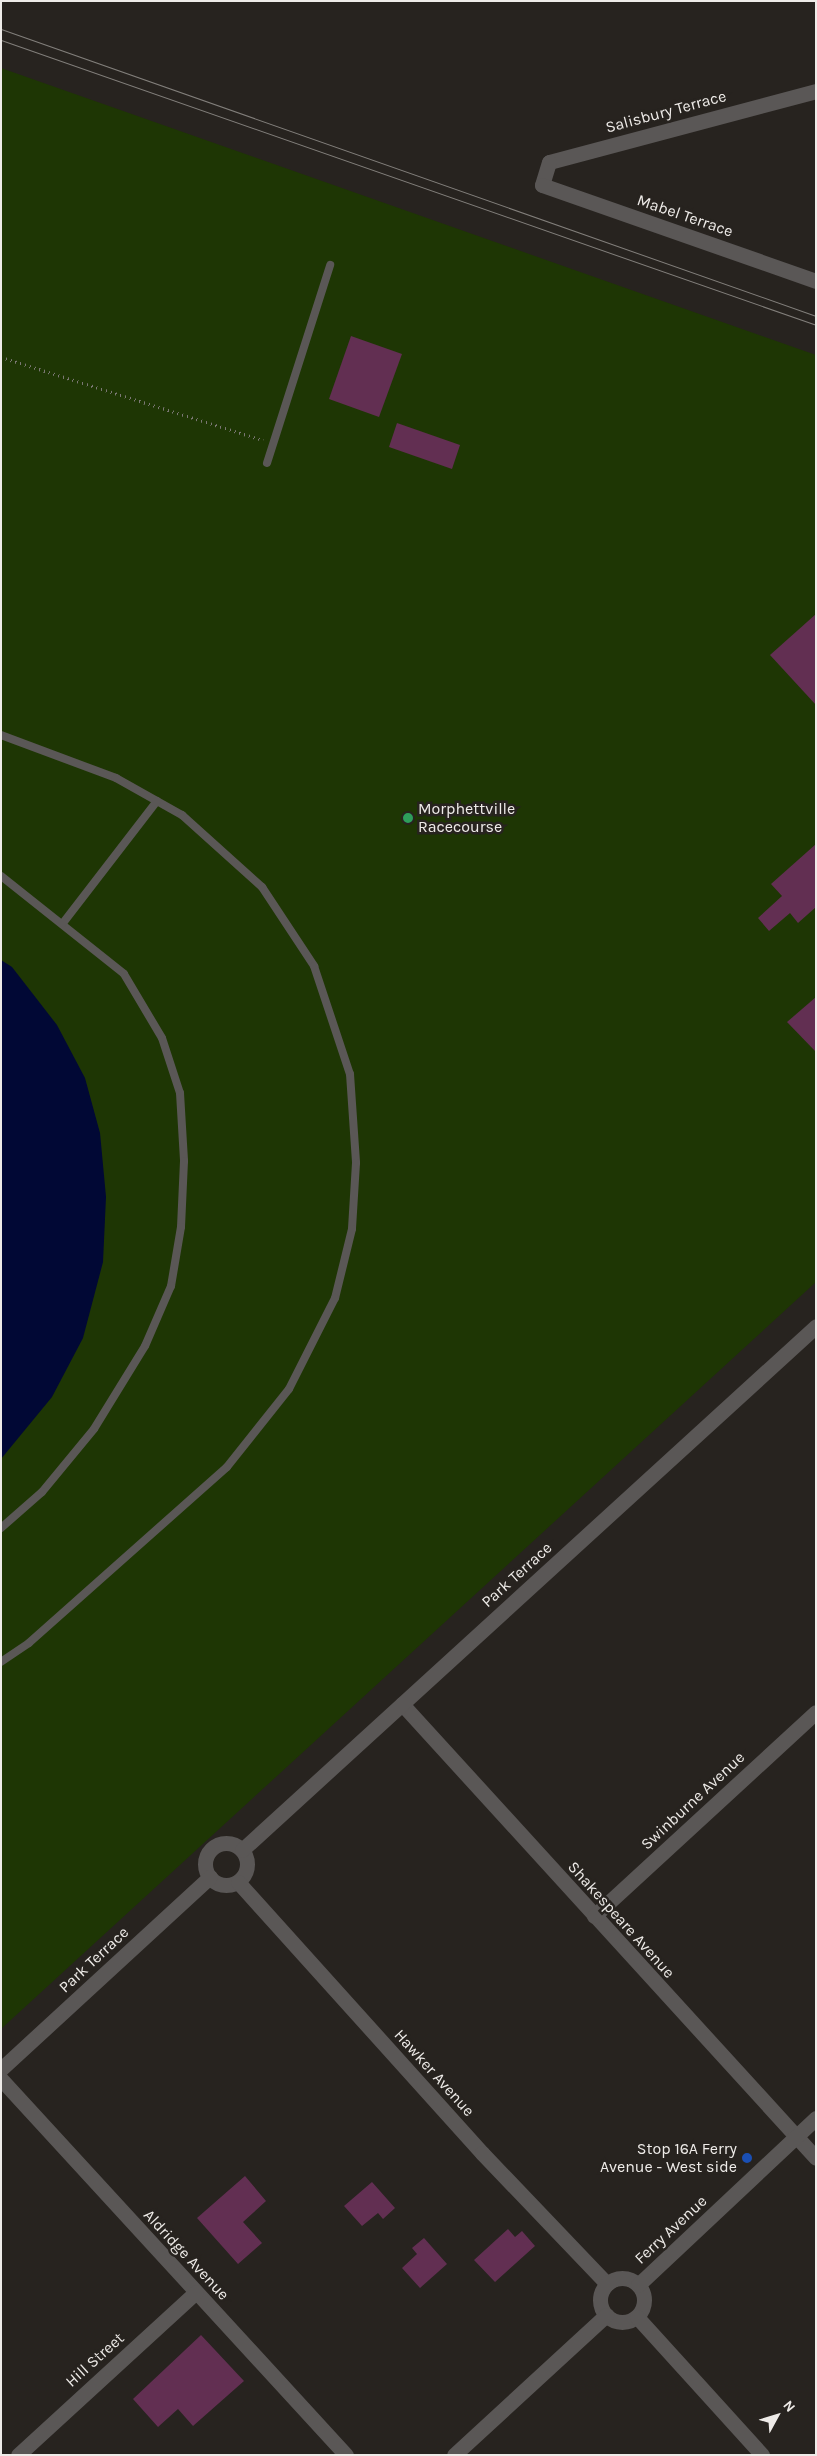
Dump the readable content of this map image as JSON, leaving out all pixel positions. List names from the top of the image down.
{
  "streets": {
    "street": [
      "Salisbury Terrace",
      "Mabel Terrace",
      "Park Terrace",
      "Swinburne Avenue",
      "Shakespeare Avenue",
      "Hawker Avenue",
      "Ferry Avenue",
      "Aldridge Avenue",
      "Hill Street"
    ]
  },
  "crossings": [
    ["Salisbury Terrace", "Mabel Terrace"],
    ["Park Terrace", "Shakespeare Avenue"],
    ["Park Terrace", "Hawker Avenue"],
    ["Swinburne Avenue", "Shakespeare Avenue"],
    ["Shakespeare Avenue", "Ferry Avenue"],
    ["Hawker Avenue", "Ferry Avenue"],
    ["Aldridge Avenue", "Hill Street"]
  ],
  "places": ["Morphettville Racecourse", "Stop 16A Ferry Avenue - West side"],
  "north": "top right"
}
